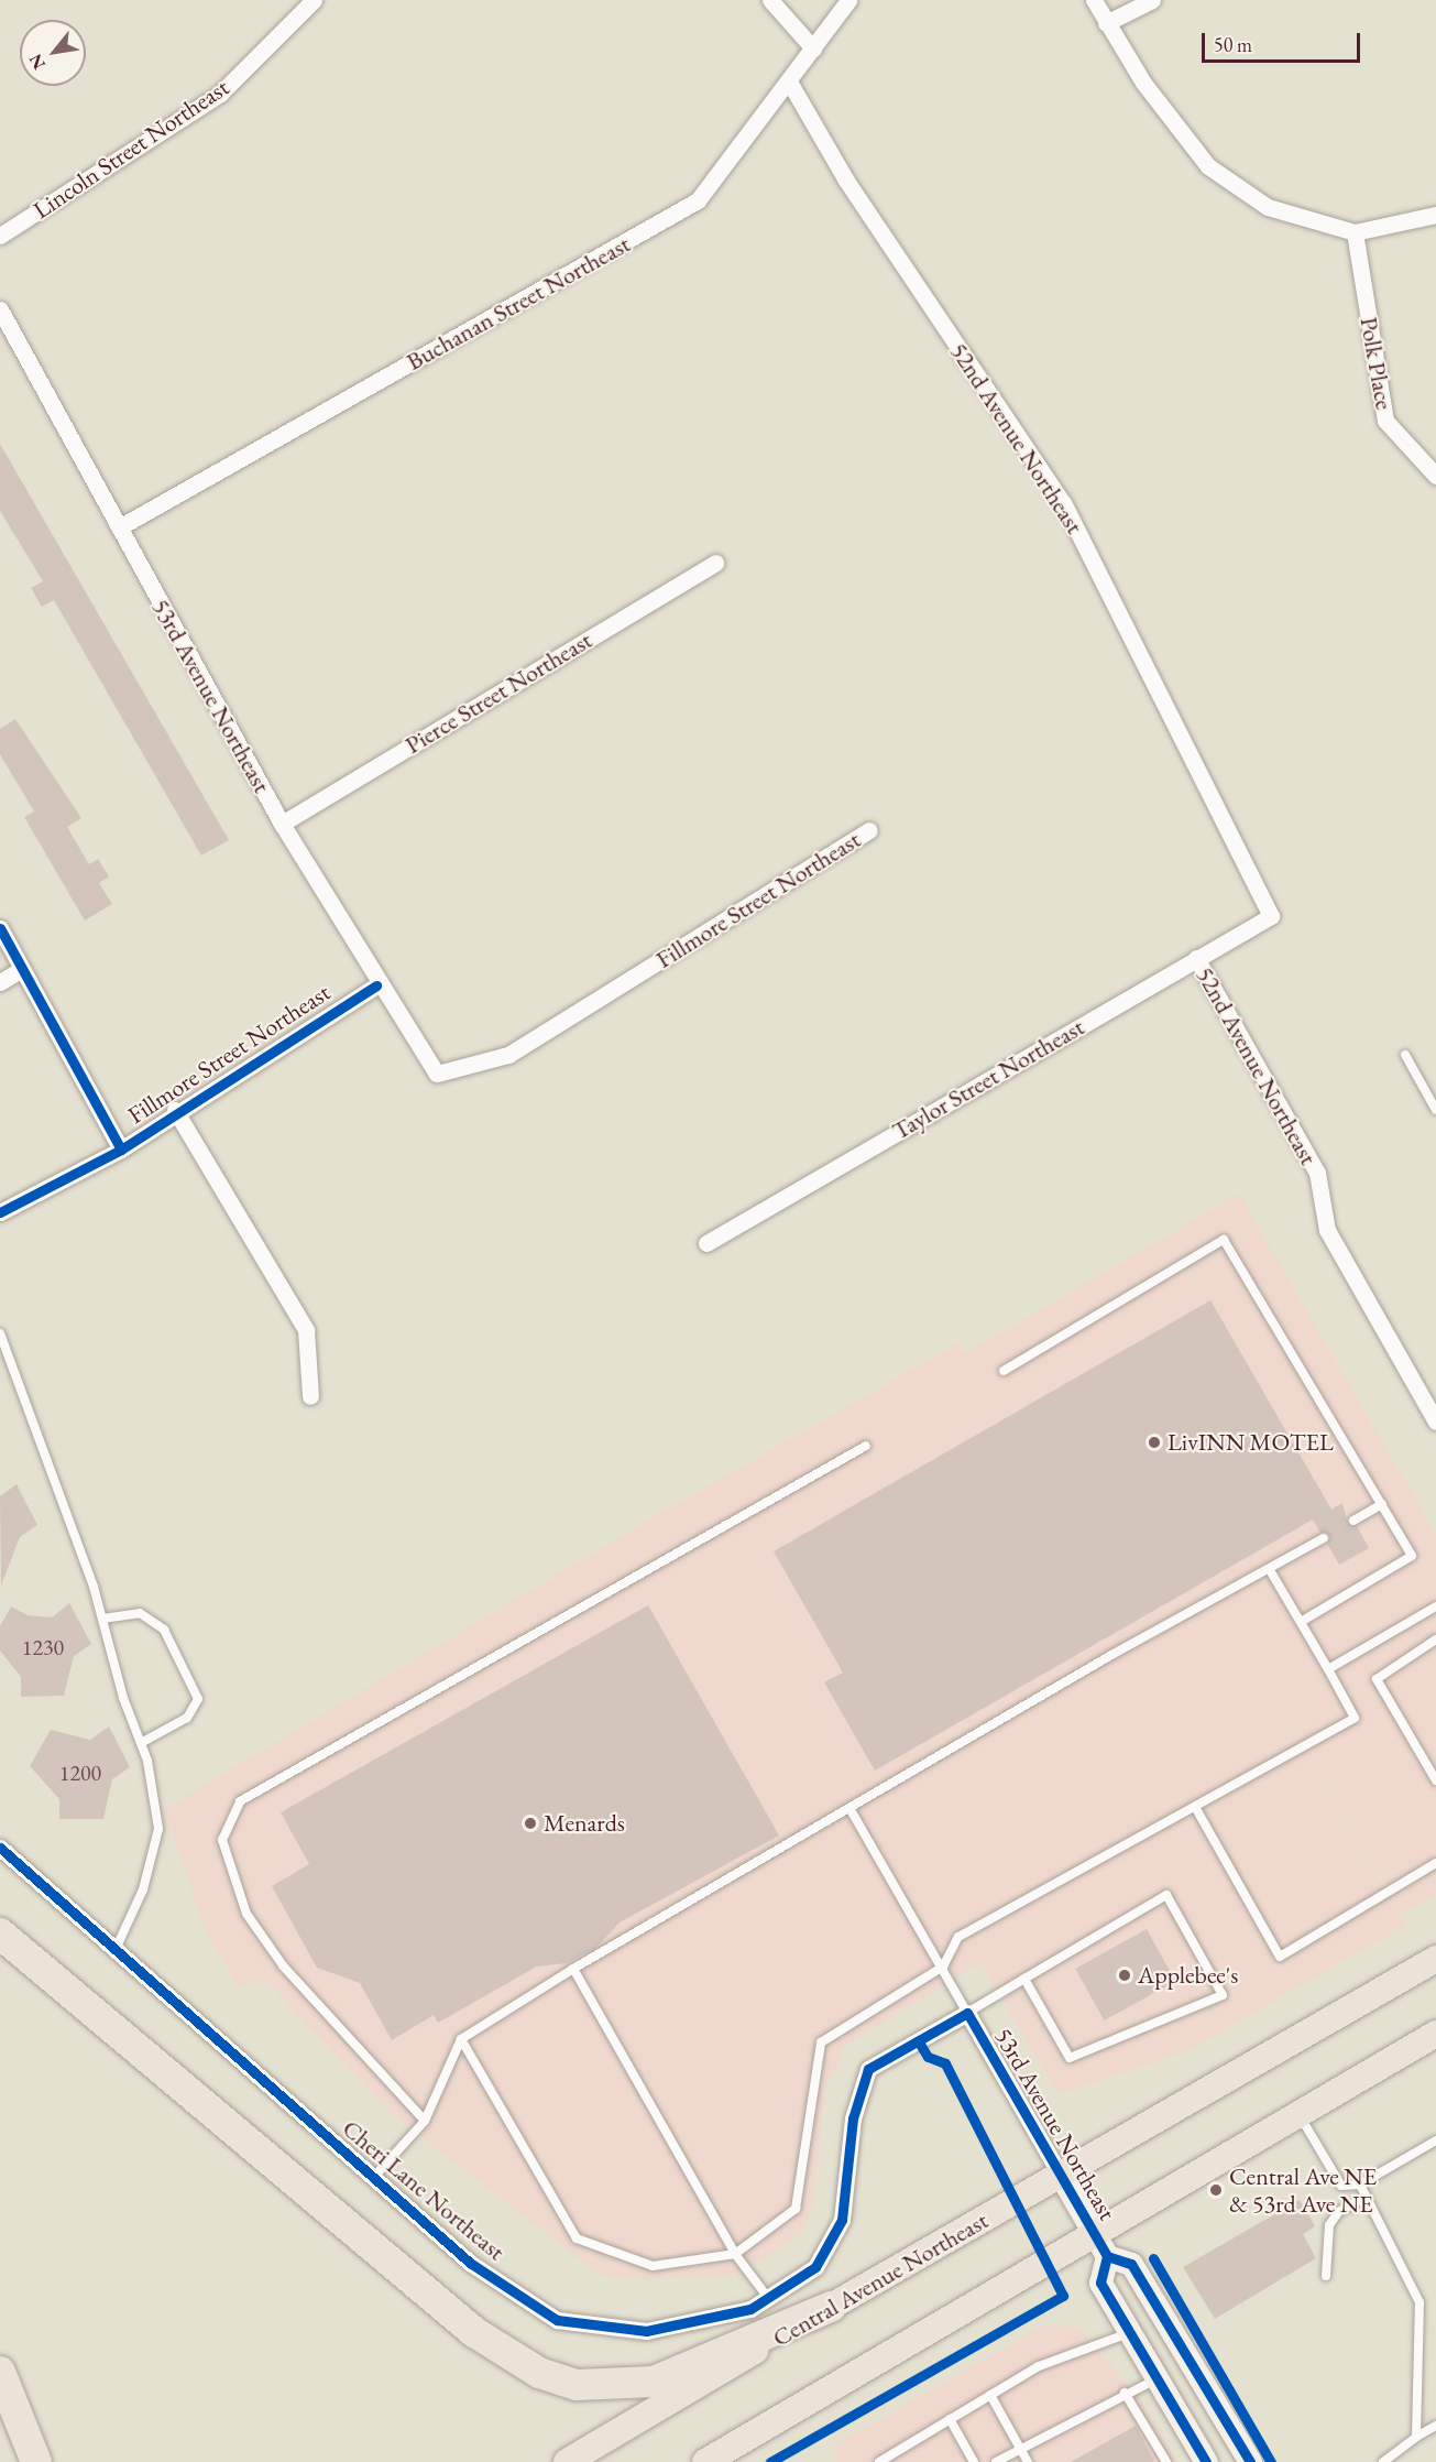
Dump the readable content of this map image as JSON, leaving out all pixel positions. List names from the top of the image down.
{
  "streets": {
    "main road": ["Central Avenue Northeast"],
    "street": [
      "Lincoln Street Northeast",
      "Buchanan Street Northeast",
      "Polk Place",
      "52nd Avenue Northeast",
      "Pierce Street Northeast",
      "53rd Avenue Northeast",
      "Fillmore Street Northeast",
      "Taylor Street Northeast",
      "Cheri Lane Northeast"
    ]
  },
  "crossings": [
    ["Buchanan Street Northeast", "52nd Avenue Northeast"],
    ["Buchanan Street Northeast", "53rd Avenue Northeast"],
    ["52nd Avenue Northeast", "Taylor Street Northeast"],
    ["Pierce Street Northeast", "53rd Avenue Northeast"],
    ["53rd Avenue Northeast", "Fillmore Street Northeast"],
    ["53rd Avenue Northeast", "Cheri Lane Northeast"],
    ["53rd Avenue Northeast", "Central Avenue Northeast"]
  ],
  "places": [
    "LivINN MOTEL",
    "Menards",
    "Applebee's",
    "Central Ave NE & 53rd Ave NE"
  ],
  "house_numbers": ["1230", "1200"],
  "scale_bar": "50 m",
  "north": "bottom left"
}
